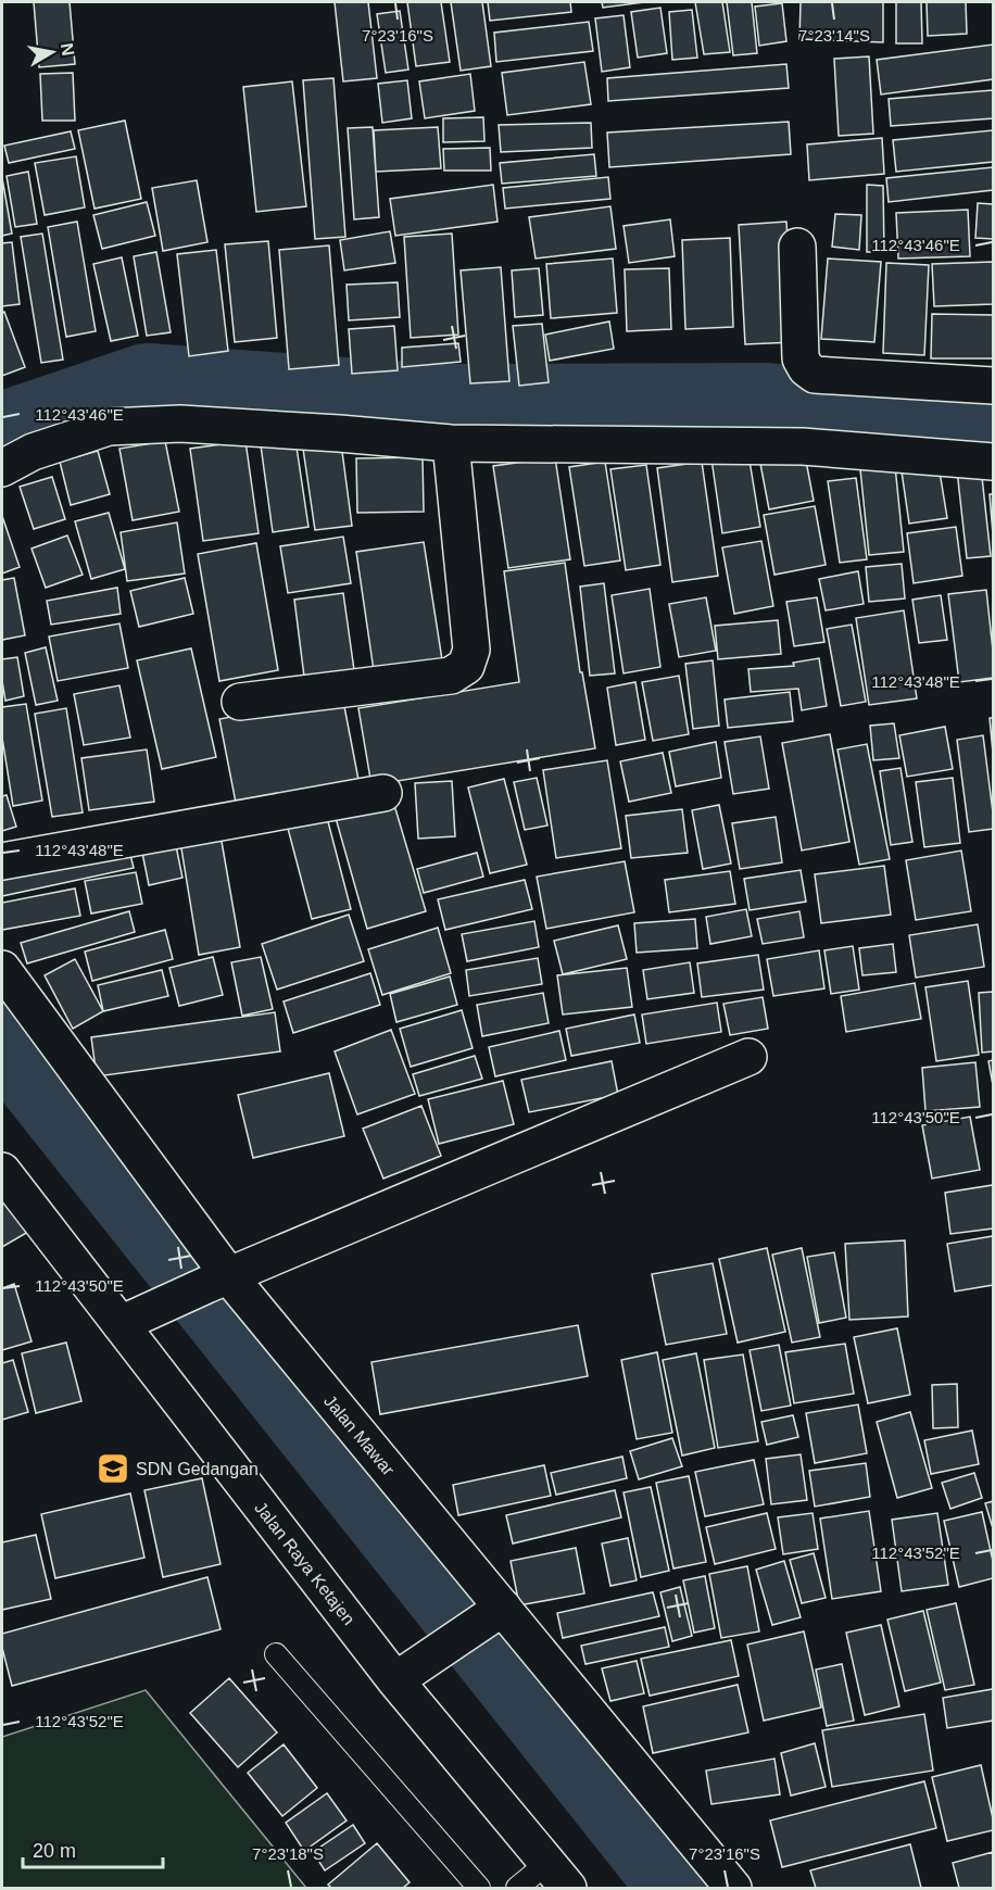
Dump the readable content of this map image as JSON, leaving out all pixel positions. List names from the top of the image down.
{
  "streets": {
    "street": ["Jalan Mawar", "Jalan Raya Ketajen"]
  },
  "places": {
    "school or university": ["SDN Gedangan"]
  },
  "scale_bar": "20 m",
  "north": "right",
  "coordinates": [
    "7°23'16\"S",
    "7°23'14\"S",
    "112°43'46\"E",
    "112°43'48\"E",
    "112°43'50\"E",
    "112°43'52\"E",
    "7°23'18\"S"
  ]
}
